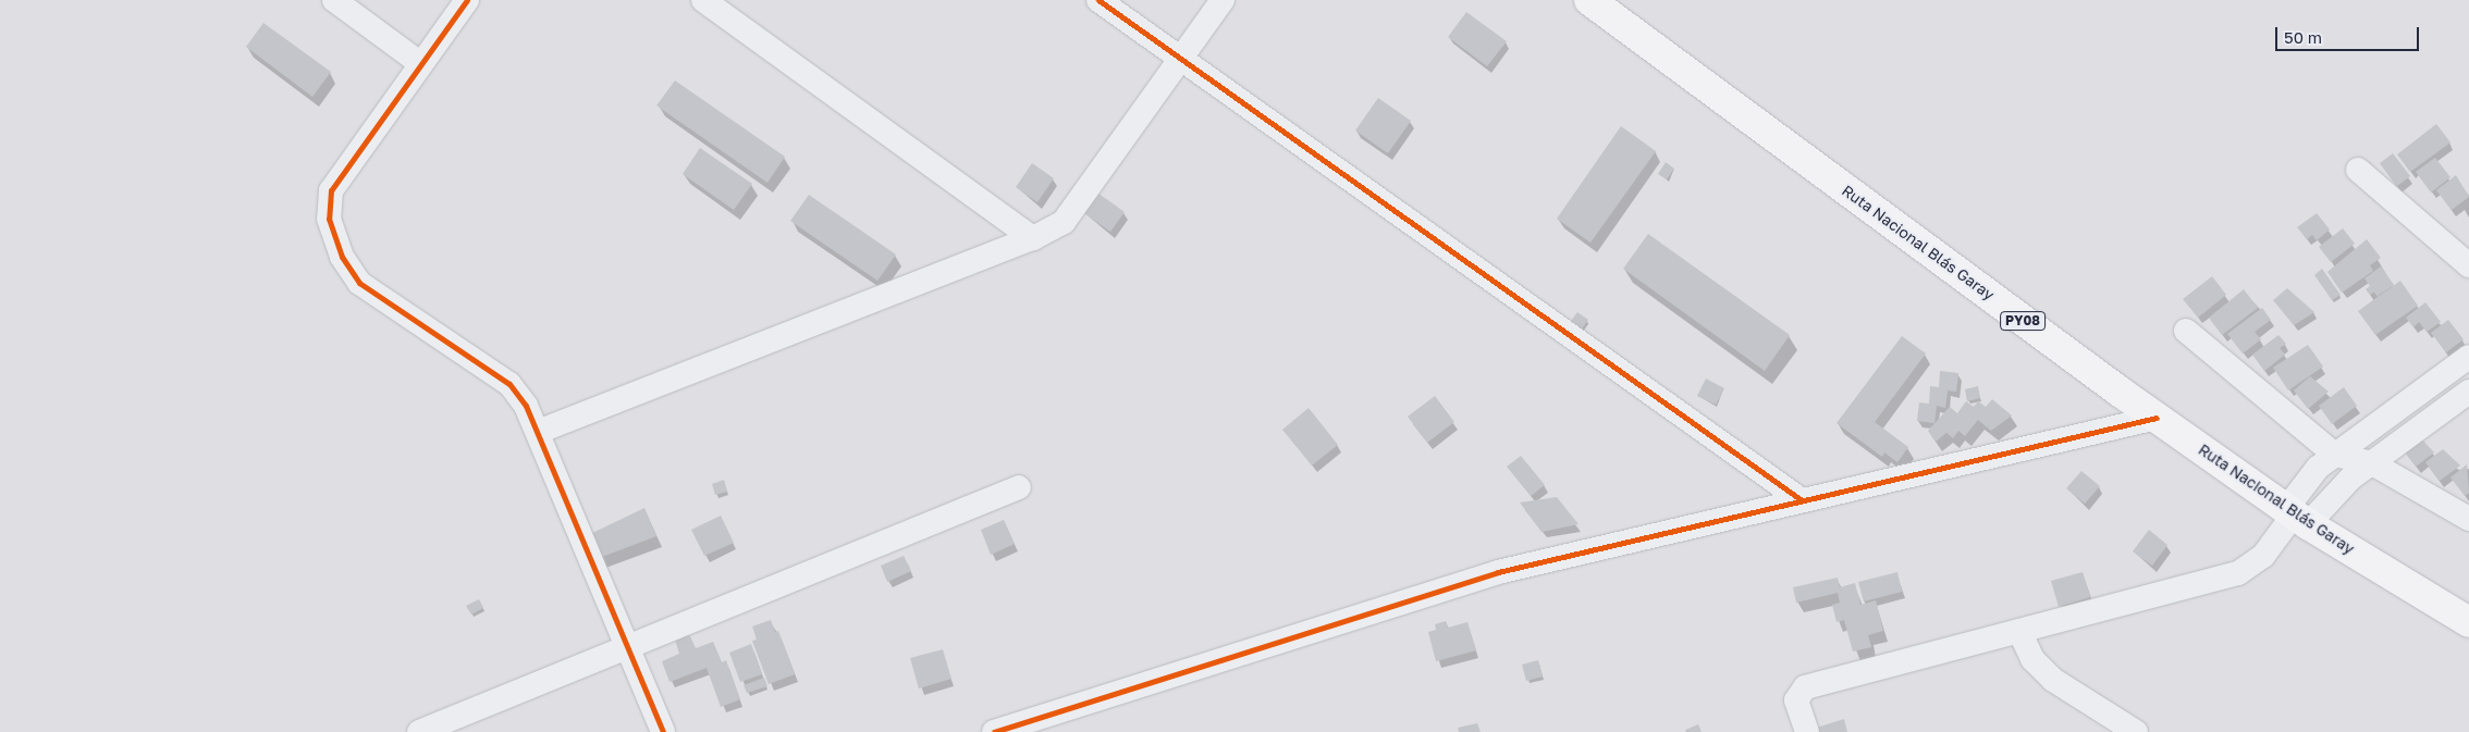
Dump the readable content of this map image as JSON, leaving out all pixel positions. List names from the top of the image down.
{
  "streets": {
    "highway": ["Ruta Nacional Blás Garay", "PY08"]
  },
  "scale_bar": "50 m"
}
